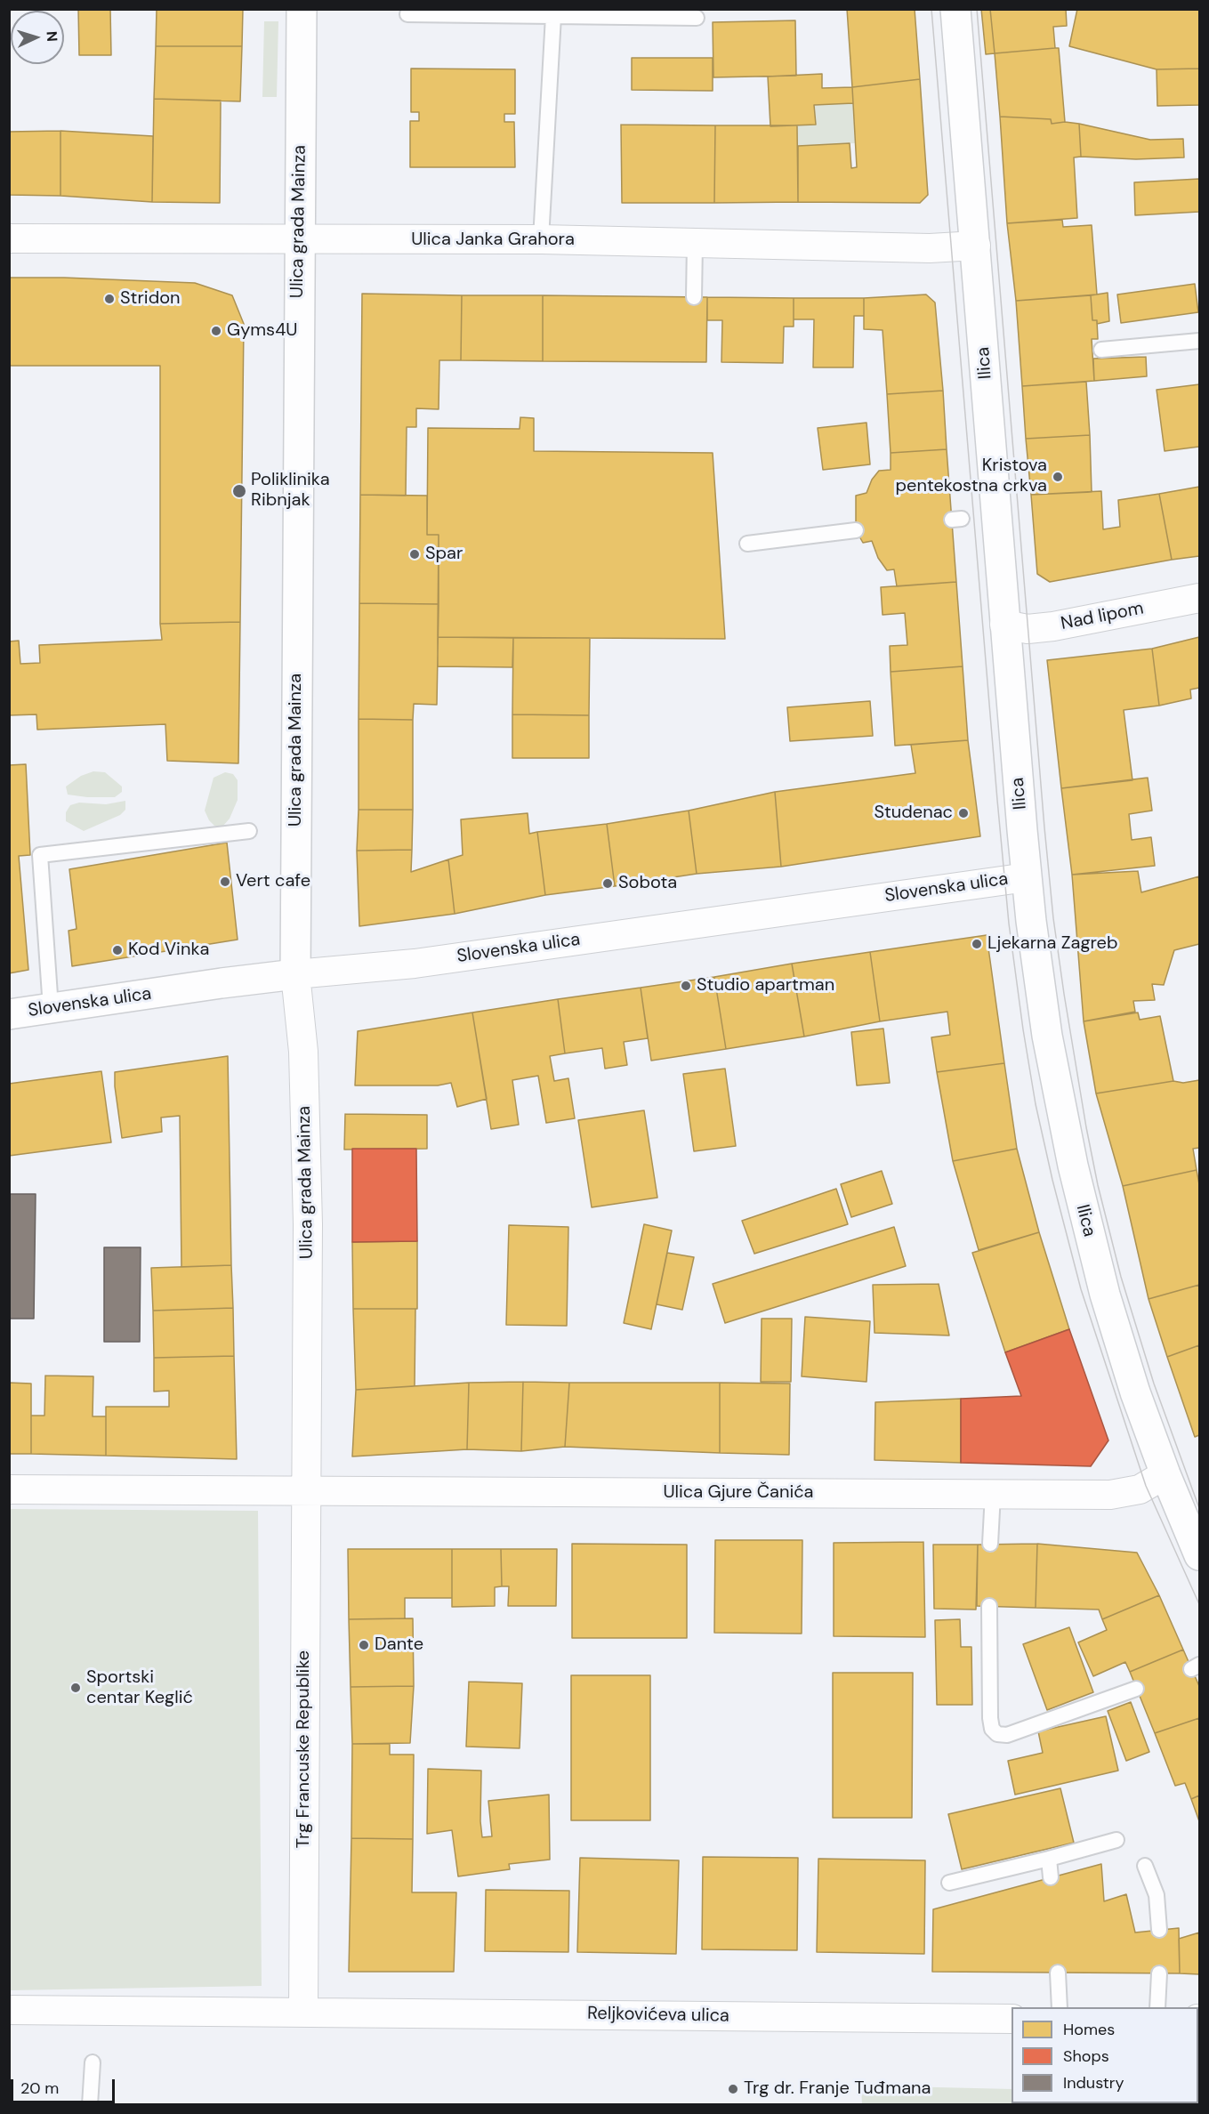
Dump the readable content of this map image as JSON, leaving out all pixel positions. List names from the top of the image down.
{
  "streets": {
    "main road": ["Ulica grada Mainza", "Ilica", "Slovenska ulica"],
    "street": [
      "Ulica Janka Grahora",
      "Nad lipom",
      "Ulica Gjure Čanića",
      "Trg Francuske Republike",
      "Reljkovićeva ulica"
    ]
  },
  "crossings": [
    ["Ulica grada Mainza", "Ulica Janka Grahora"],
    ["Ulica grada Mainza", "Slovenska ulica"],
    ["Ulica grada Mainza", "Ulica Gjure Čanića"],
    ["Ulica grada Mainza", "Trg Francuske Republike"],
    ["Ulica Janka Grahora", "Ilica"],
    ["Ilica", "Nad lipom"],
    ["Ilica", "Slovenska ulica"],
    ["Ilica", "Ulica Gjure Čanića"],
    ["Ulica Gjure Čanića", "Trg Francuske Republike"],
    ["Trg Francuske Republike", "Reljkovićeva ulica"]
  ],
  "places": [
    "Stridon",
    "Gyms4U",
    "Kristova pentekostna crkva",
    "Poliklinika Ribnjak",
    "Spar",
    "Studenac",
    "Vert cafe",
    "Sobota",
    "Ljekarna Zagreb",
    "Kod Vinka",
    "Studio apartman",
    "Dante",
    "Sportski centar Keglić",
    "Trg dr. Franje Tuđmana"
  ],
  "legend": ["Homes", "Shops", "Industry"],
  "scale_bar": "20 m",
  "north": "right"
}
